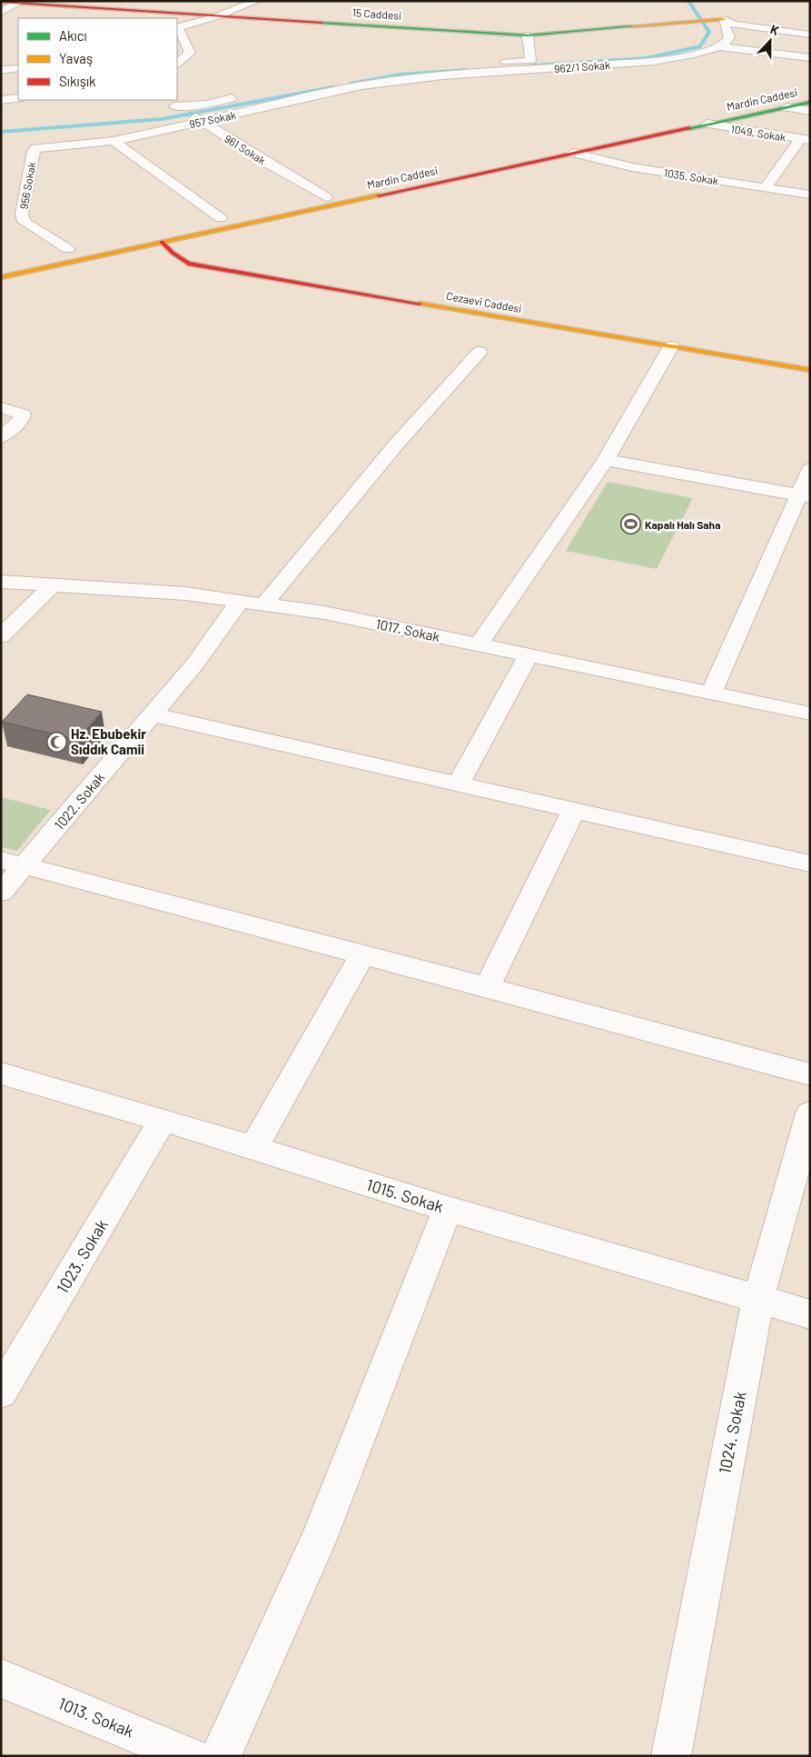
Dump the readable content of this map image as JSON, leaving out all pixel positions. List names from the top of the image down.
{
  "streets": {
    "main road": ["15 Caddesi", "Mardin Caddesi", "Cezaevi Caddesi"],
    "street": [
      "962/1 Sokak",
      "957 Sokak",
      "1049. Sokak",
      "961 Sokak",
      "1035. Sokak",
      "956 Sokak",
      "1017. Sokak",
      "1022. Sokak",
      "1015. Sokak",
      "1023. Sokak",
      "1024. Sokak",
      "1013. Sokak"
    ]
  },
  "crossings": [
    ["962/1 Sokak", "957 Sokak"],
    ["Mardin Caddesi", "1049. Sokak"],
    ["Mardin Caddesi", "961 Sokak"],
    ["Mardin Caddesi", "1035. Sokak"],
    ["Mardin Caddesi", "Cezaevi Caddesi"],
    ["957 Sokak", "961 Sokak"],
    ["957 Sokak", "956 Sokak"],
    ["1017. Sokak", "1022. Sokak"],
    ["1015. Sokak", "1023. Sokak"],
    ["1015. Sokak", "1024. Sokak"]
  ],
  "places": {
    "sports": ["Kapalı Halı Saha"],
    "mosque": ["Hz. Ebubekir Sıddık Camii"]
  },
  "legend": ["Akıcı", "Yavaş", "Sıkışık"],
  "north": "top"
}
